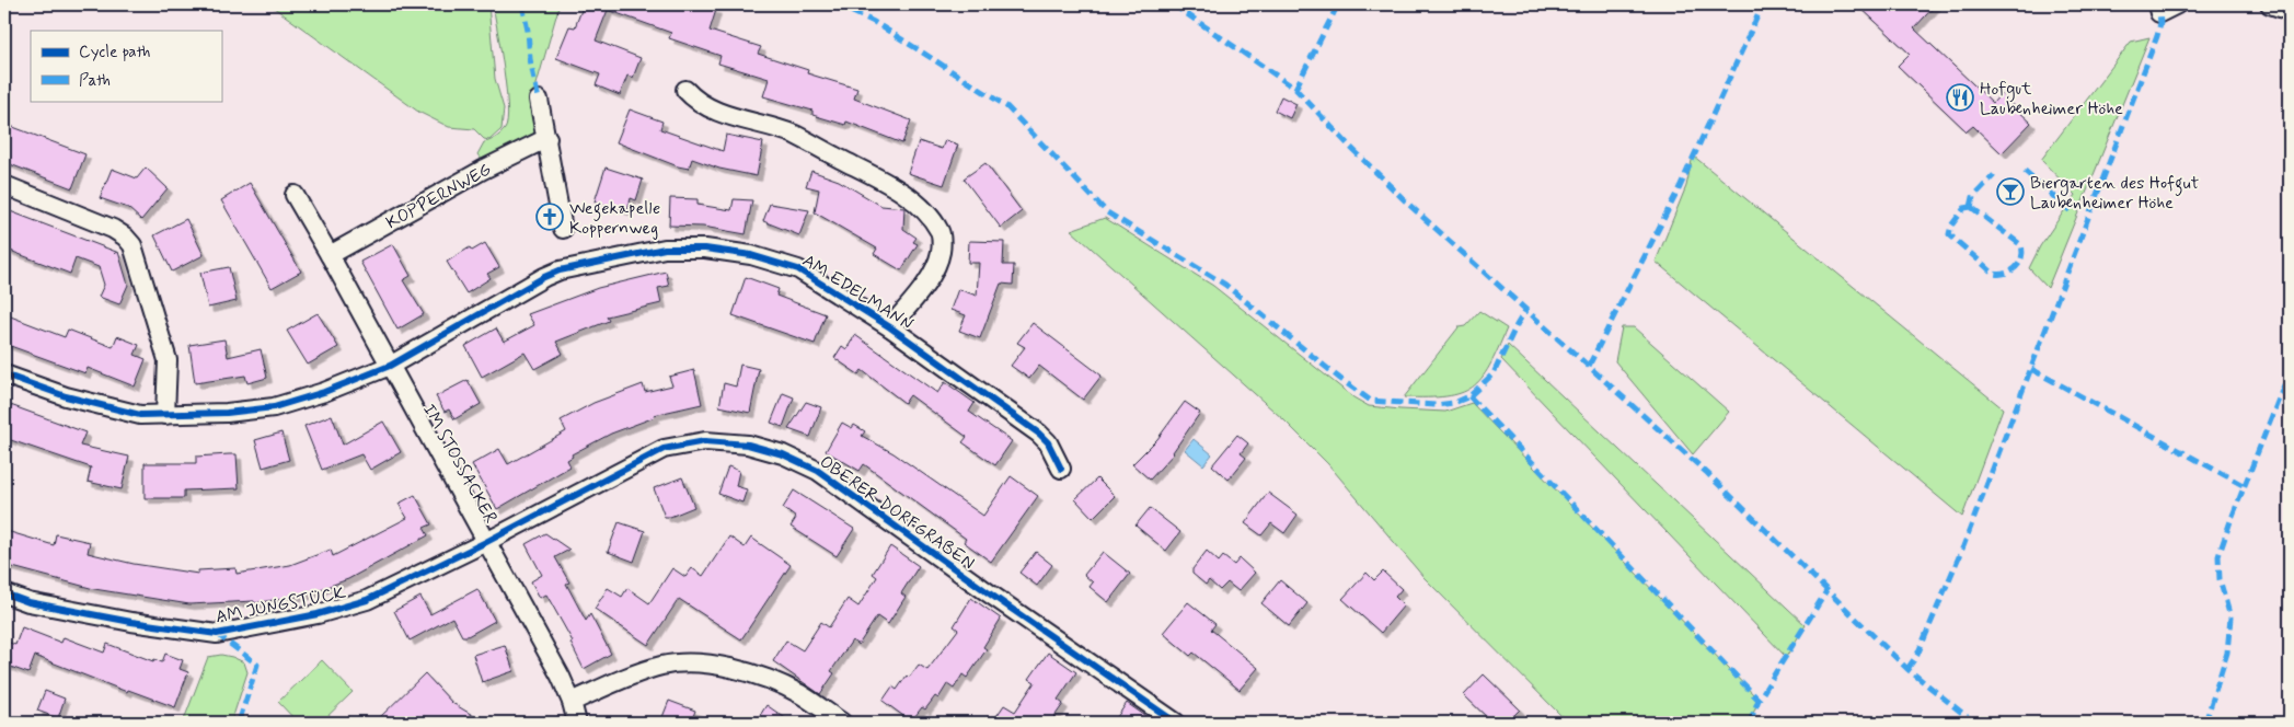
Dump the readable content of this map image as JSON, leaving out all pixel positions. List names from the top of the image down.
{
  "streets": {
    "street": [
      "KOPPERNWEG",
      "AM EDELMANN",
      "IM STOSSACKER",
      "OBERER DORFGRABEN",
      "AM JUNGSTÜCK"
    ]
  },
  "crossings": [
    ["KOPPERNWEG", "IM STOSSACKER"],
    ["AM EDELMANN", "IM STOSSACKER"],
    ["IM STOSSACKER", "OBERER DORFGRABEN"],
    ["IM STOSSACKER", "AM JUNGSTÜCK"],
    ["OBERER DORFGRABEN", "AM JUNGSTÜCK"]
  ],
  "places": {
    "restaurant": ["Hofgut Laubenheimer Höhe"],
    "bar": ["Biergarten des Hofgut Laubenheimer Höhe"],
    "church": ["Wegekapelle Koppernweg"]
  },
  "legend": ["Cycle path", "Path"]
}
